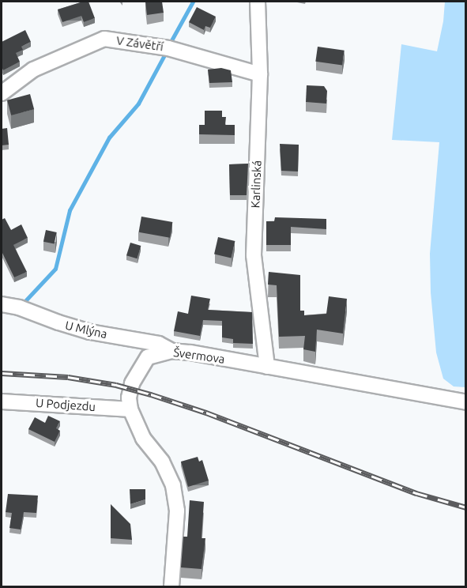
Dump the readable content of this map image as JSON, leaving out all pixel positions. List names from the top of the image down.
{
  "streets": {
    "street": [
      "V Závětří",
      "Karlinská",
      "U Mlýna",
      "Švermova",
      "U Podjezdu"
    ]
  },
  "crossings": [
    ["V Závětří", "Karlinská"],
    ["Karlinská", "Švermova"],
    ["U Mlýna", "Švermova"],
    ["Švermova", "U Podjezdu"]
  ]
}
